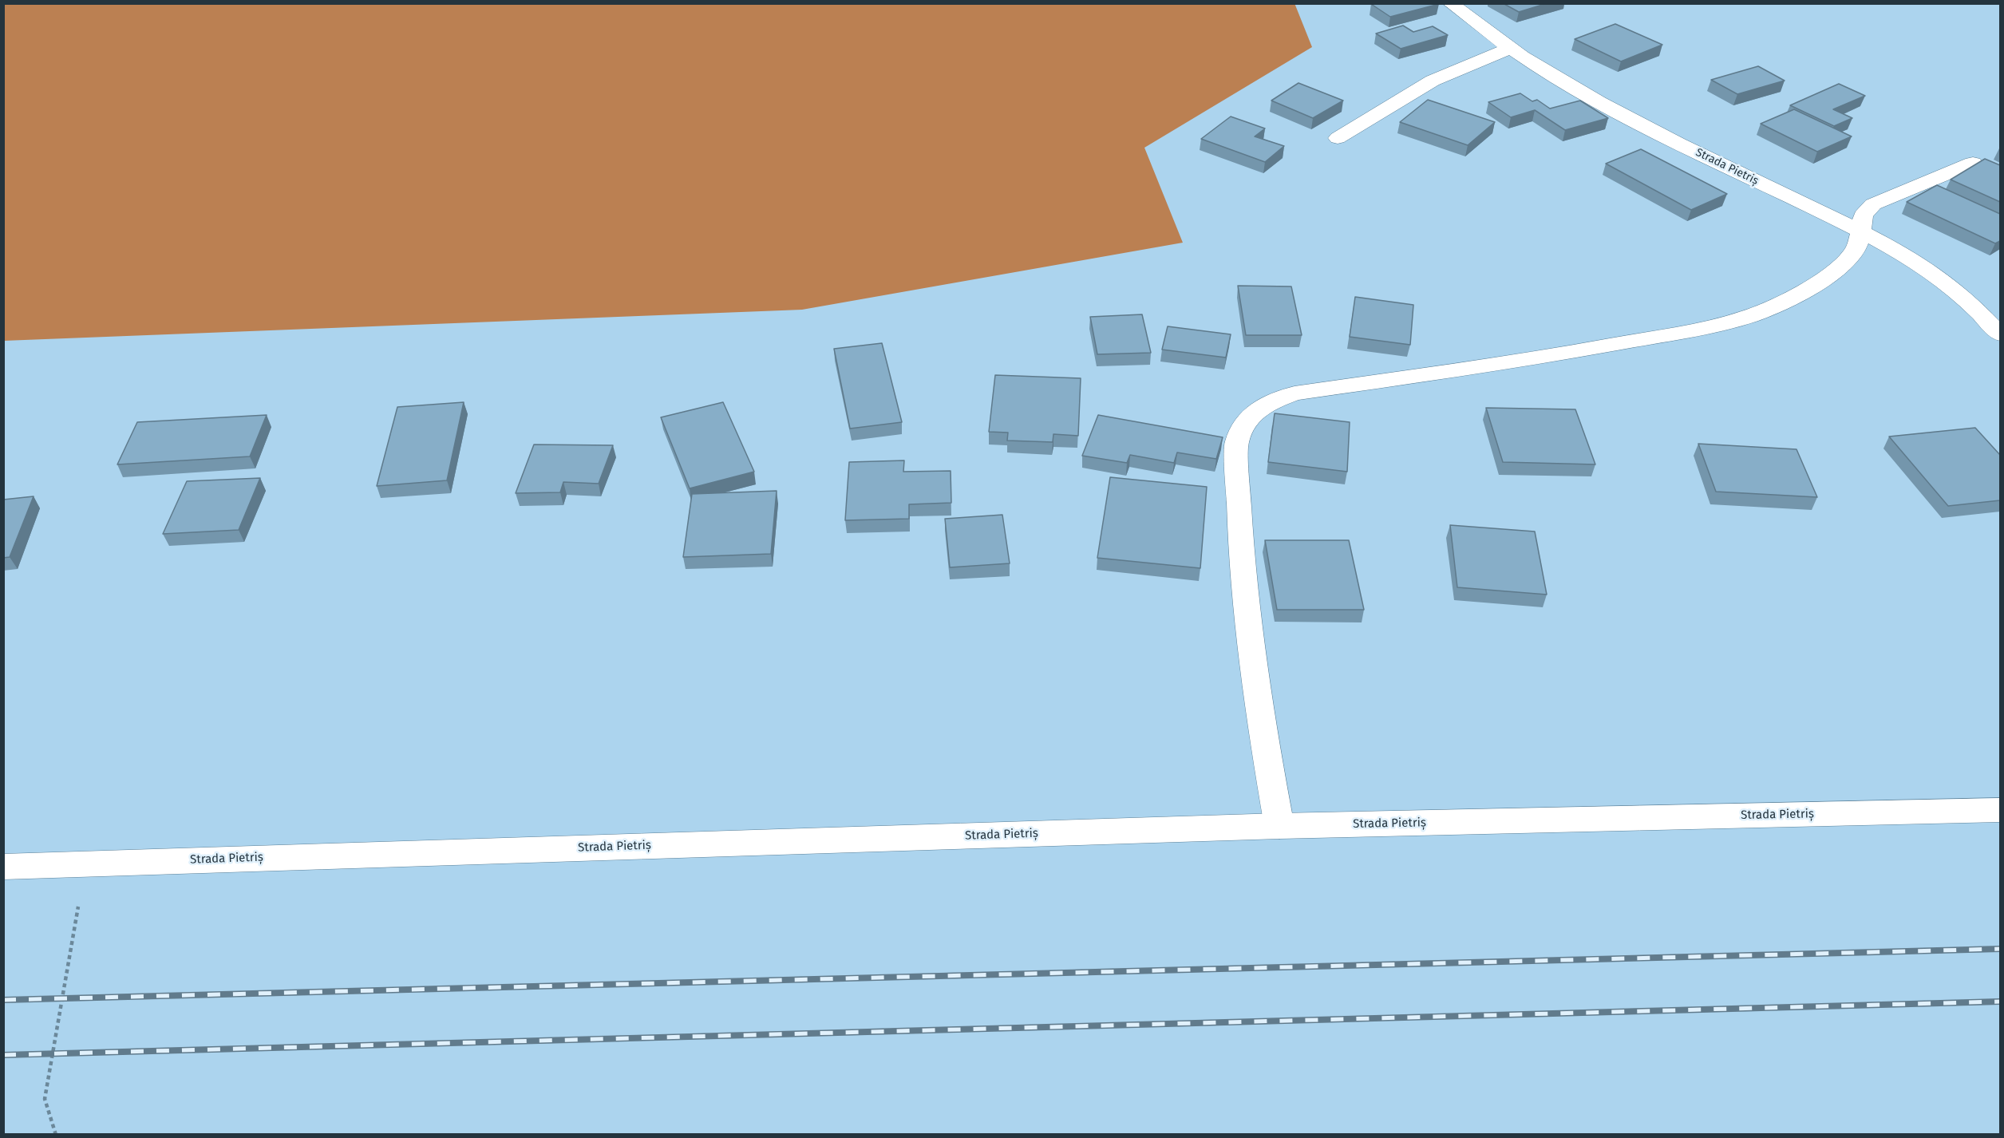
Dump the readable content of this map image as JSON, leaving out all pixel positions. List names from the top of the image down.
{
  "streets": {
    "street": ["Strada Pietriș"]
  }
}
